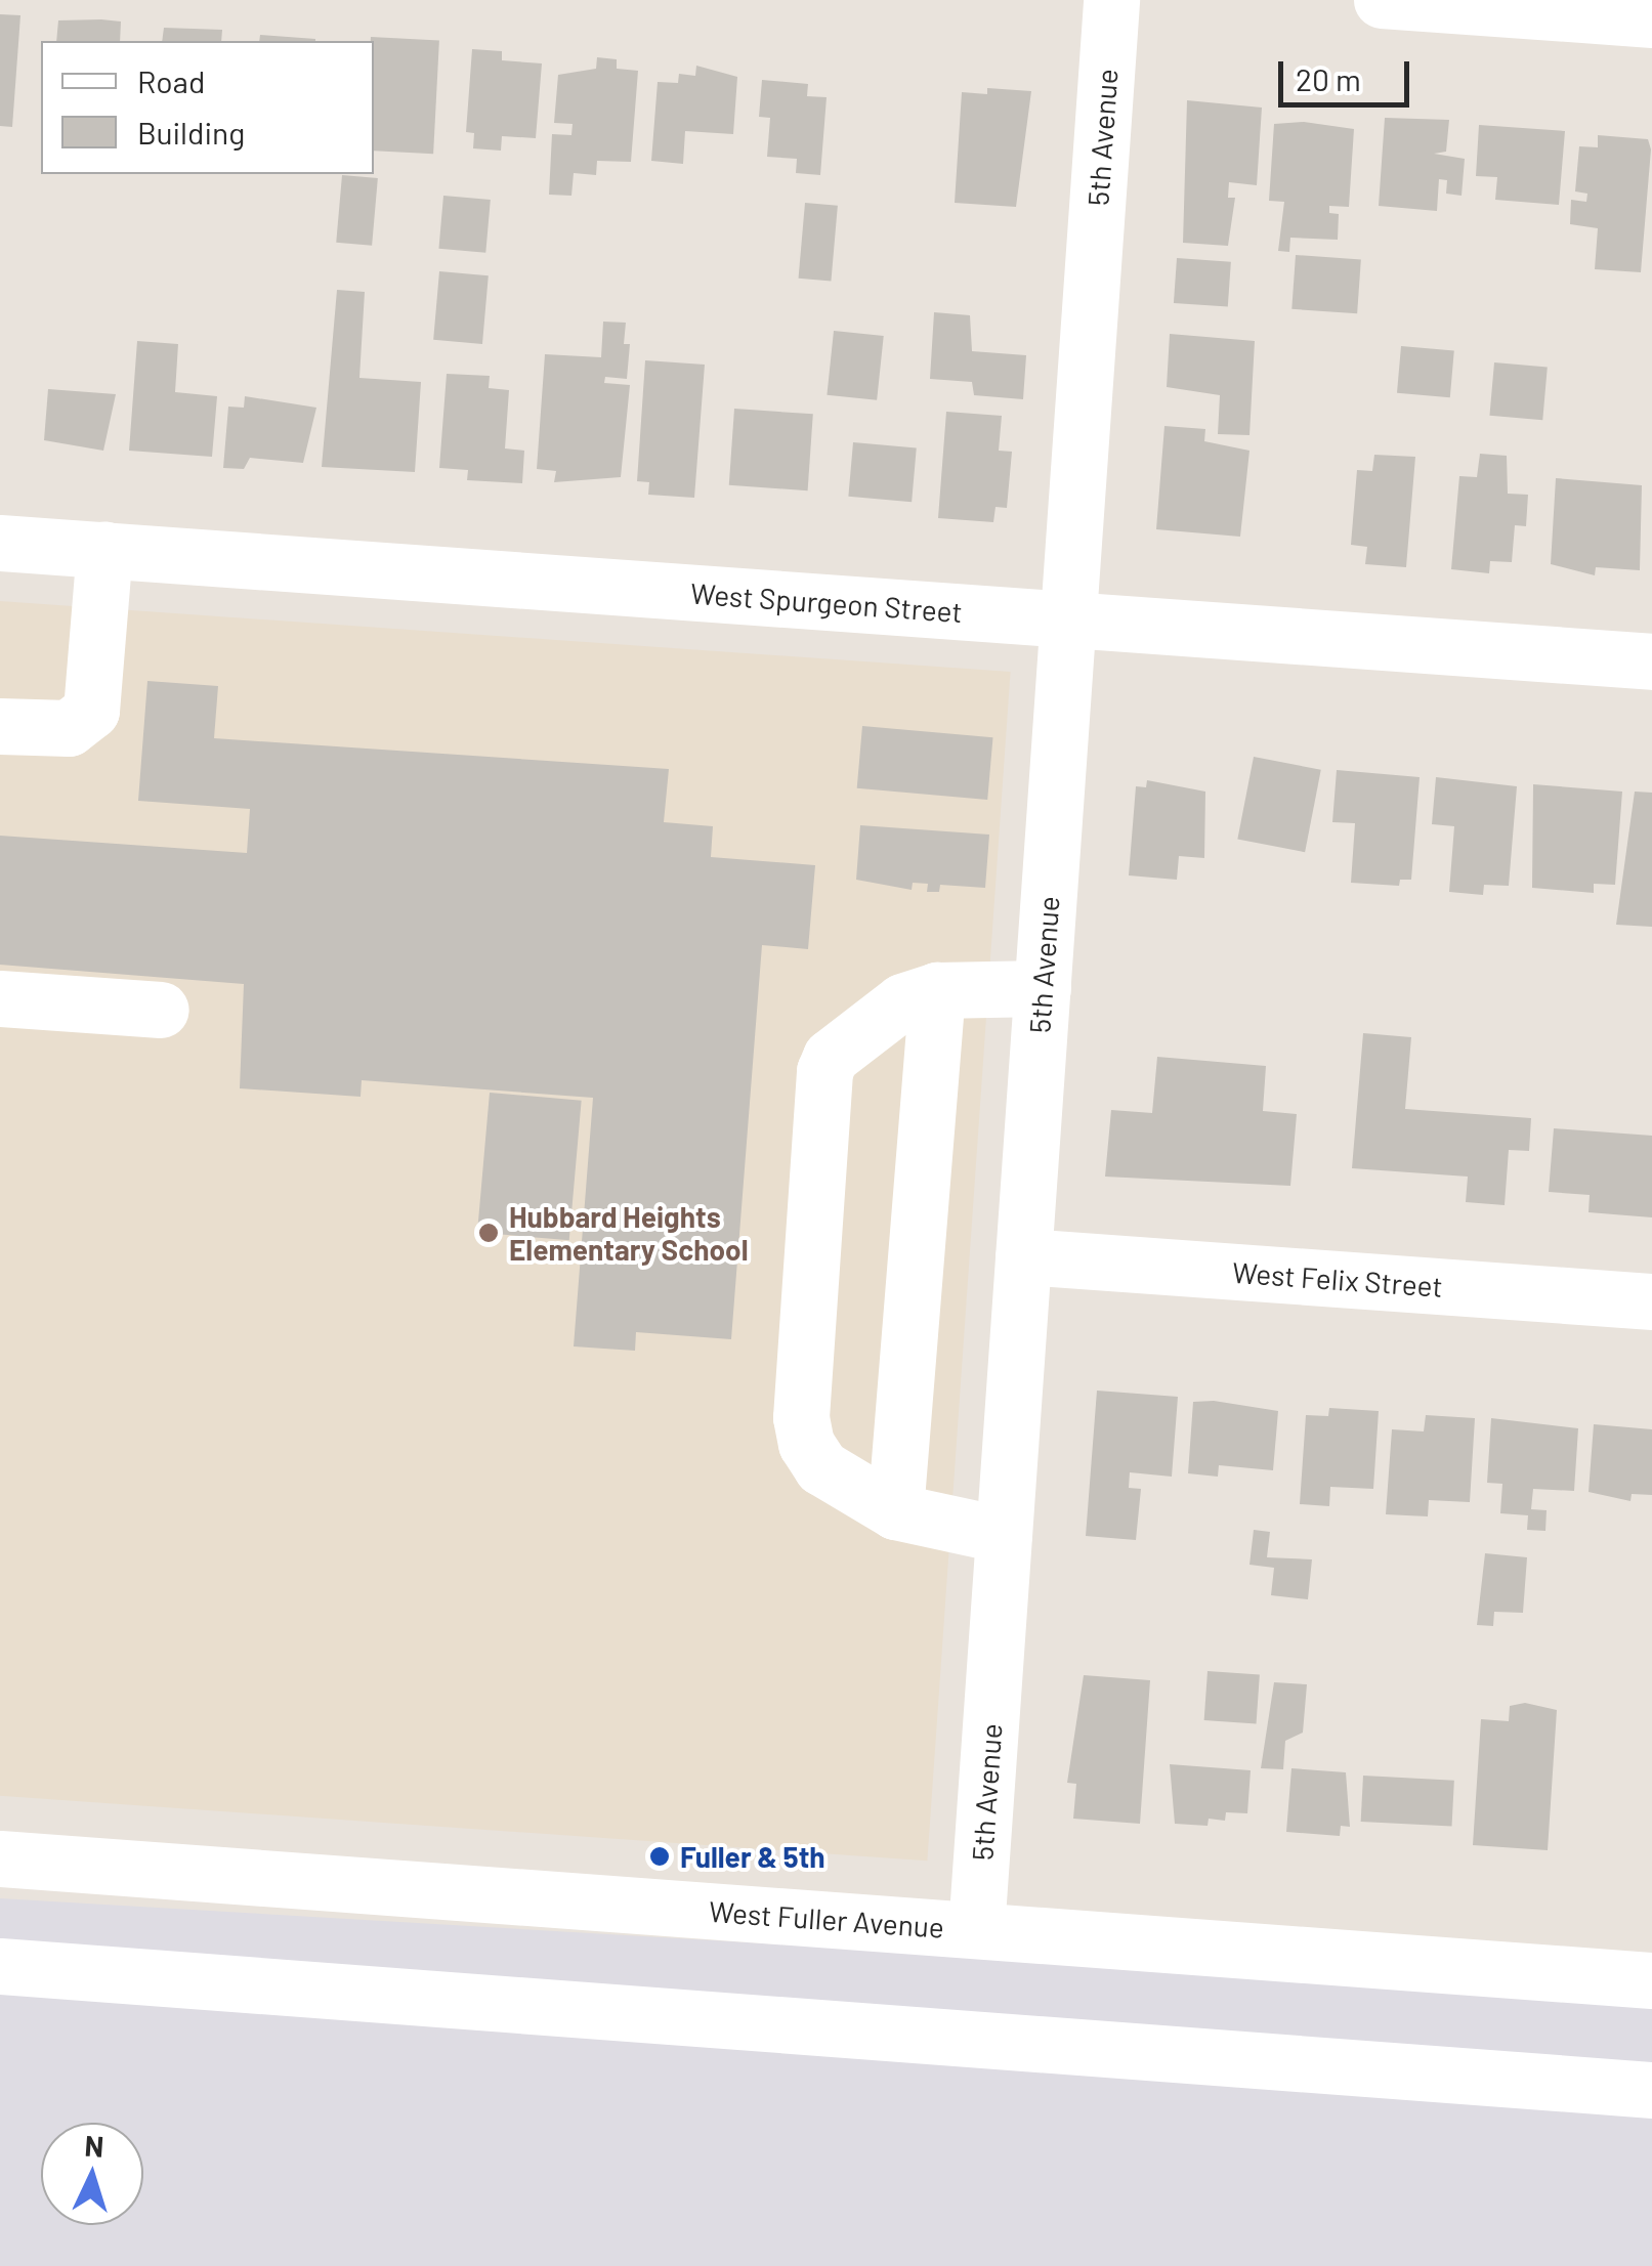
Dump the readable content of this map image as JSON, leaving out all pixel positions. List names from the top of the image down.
{
  "streets": {
    "street": [
      "5th Avenue",
      "West Spurgeon Street",
      "West Felix Street",
      "West Fuller Avenue"
    ]
  },
  "crossings": [
    ["5th Avenue", "West Spurgeon Street"],
    ["5th Avenue", "West Felix Street"],
    ["5th Avenue", "West Fuller Avenue"]
  ],
  "places": ["Hubbard Heights Elementary School", "Fuller & 5th"],
  "legend": ["Road", "Building"],
  "scale_bar": "20 m",
  "north": "top"
}
